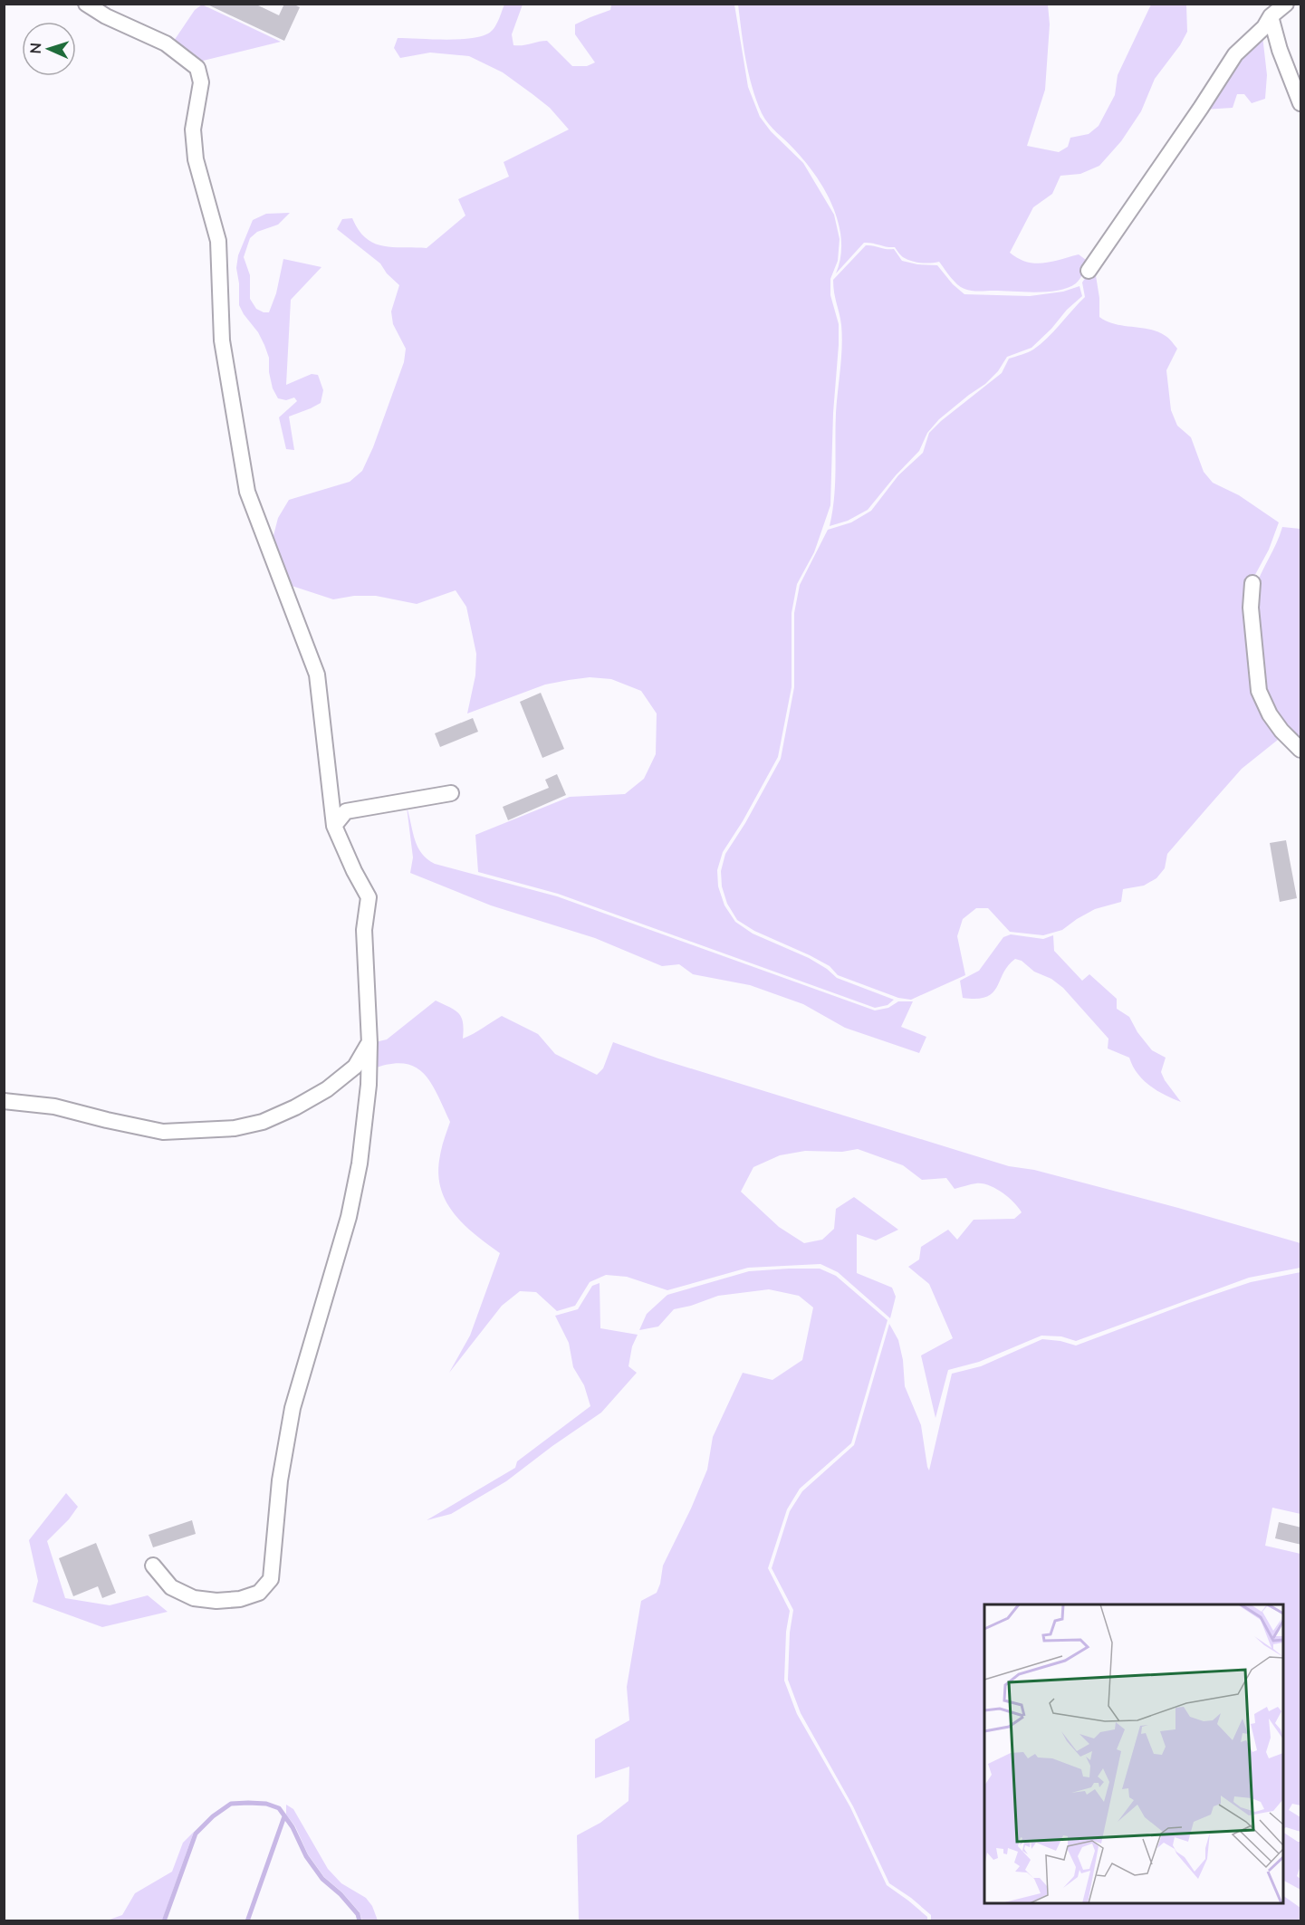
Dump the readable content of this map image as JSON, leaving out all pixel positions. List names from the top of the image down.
{
  "north": "left"
}
